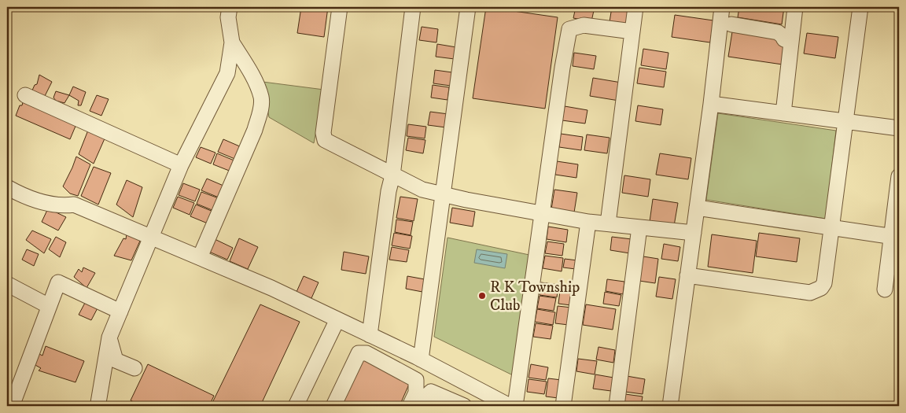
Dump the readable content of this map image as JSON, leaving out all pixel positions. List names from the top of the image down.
{
  "places": ["R K Township Club"]
}
